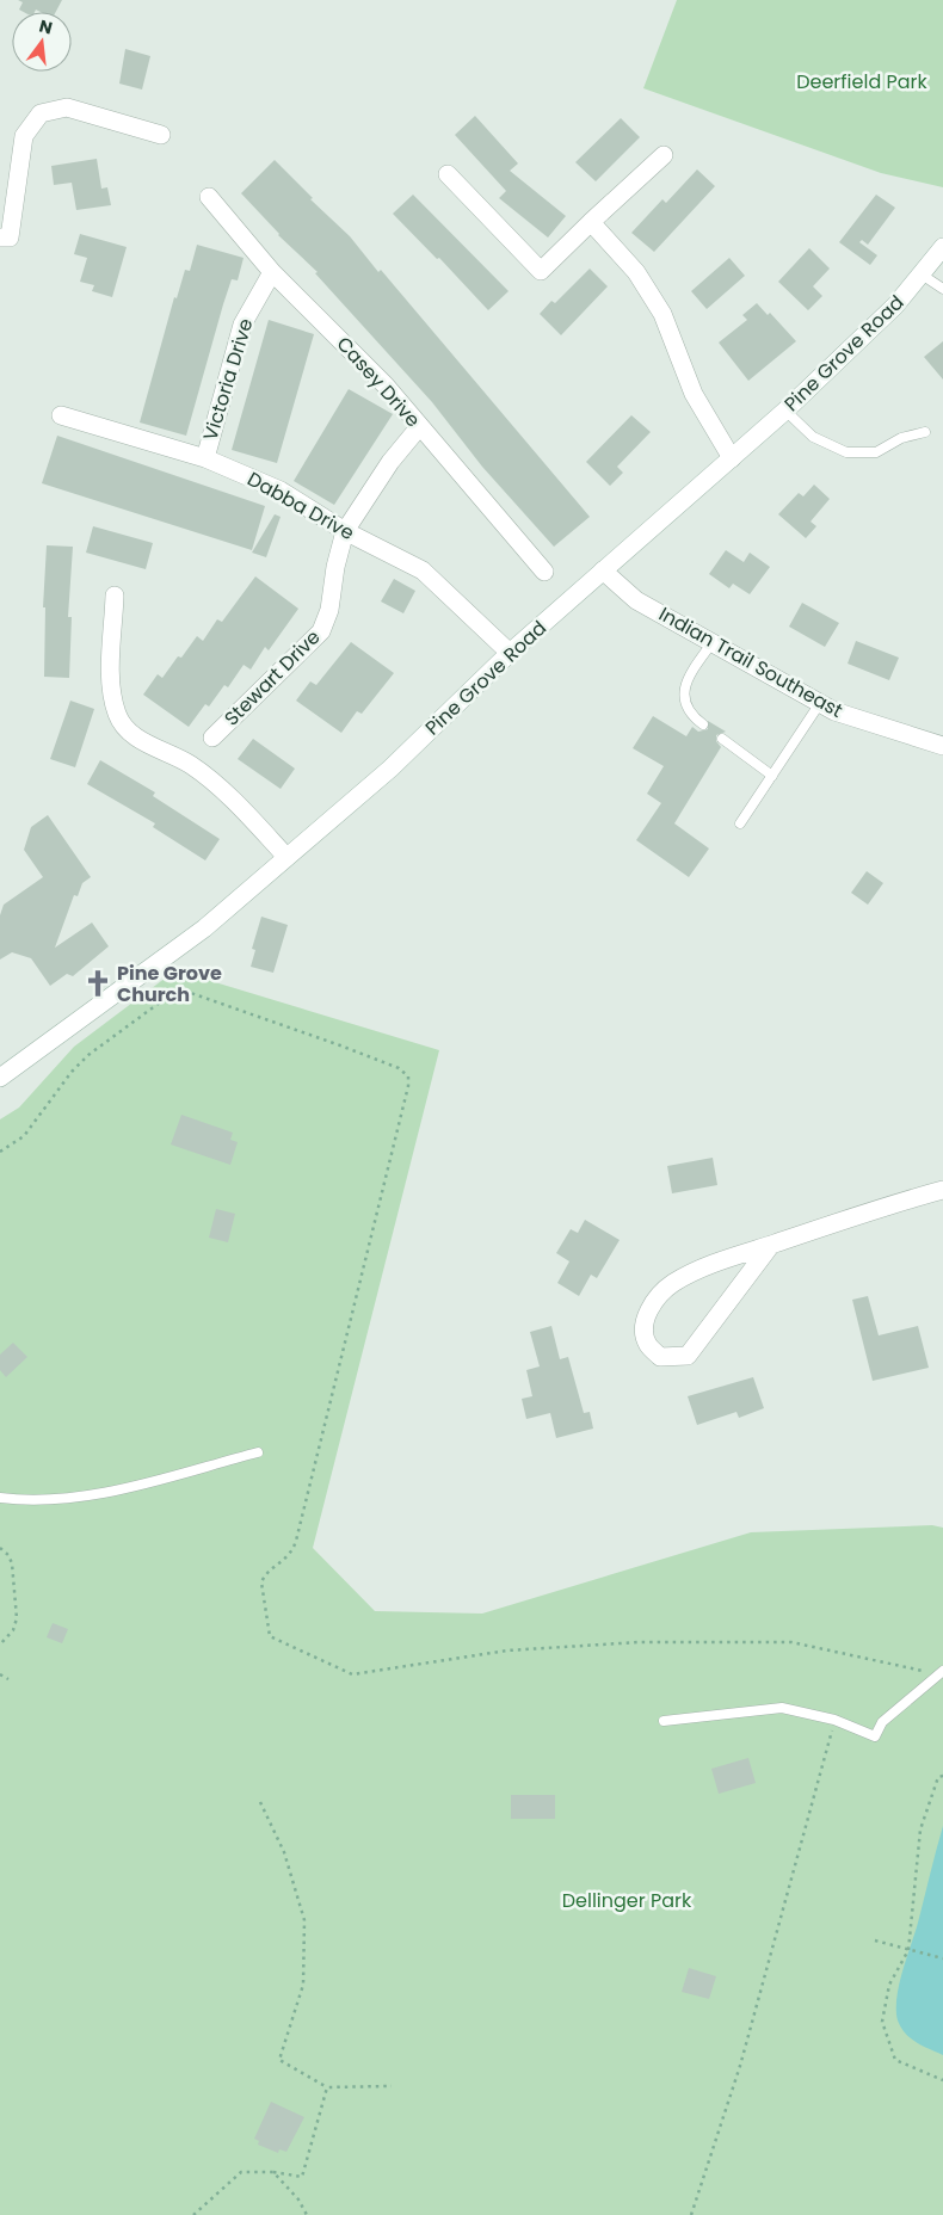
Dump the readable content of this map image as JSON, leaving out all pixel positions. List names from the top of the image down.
{
  "streets": {
    "street": [
      "Pine Grove Road",
      "Victoria Drive",
      "Casey Drive",
      "Dabba Drive",
      "Indian Trail Southeast",
      "Stewart Drive"
    ]
  },
  "crossings": [
    ["Pine Grove Road", "Dabba Drive"],
    ["Pine Grove Road", "Indian Trail Southeast"],
    ["Victoria Drive", "Casey Drive"],
    ["Victoria Drive", "Dabba Drive"],
    ["Casey Drive", "Stewart Drive"],
    ["Dabba Drive", "Stewart Drive"]
  ],
  "parks": ["Deerfield Park", "Dellinger Park"],
  "places": {
    "church": ["Pine Grove Church"]
  },
  "north": "top"
}
